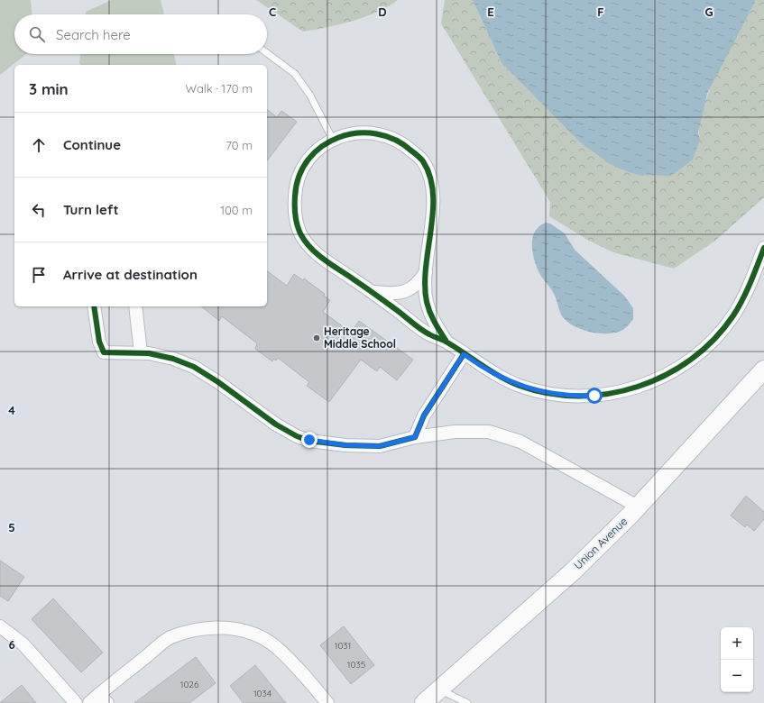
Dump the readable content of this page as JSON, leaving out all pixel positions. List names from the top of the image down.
{
  "streets": {
    "street": ["Union Avenue"]
  },
  "places": ["Heritage Middle School"],
  "house_numbers": [
    "1031",
    "1035",
    "1026",
    "1034"
  ],
  "page": {
    "search": "Search here",
    "heading": ["3 min", "Walk · 170 m"],
    "list": [
      ["Continue", "70 m"],
      ["Turn left", "100 m"],
      "Arrive at destination"
    ],
    "map_buttons": ["+", "−"]
  },
  "grid": {
    "columns": [
      "C",
      "D",
      "E",
      "F",
      "G"
    ],
    "rows": ["4", "5", "6"]
  }
}
